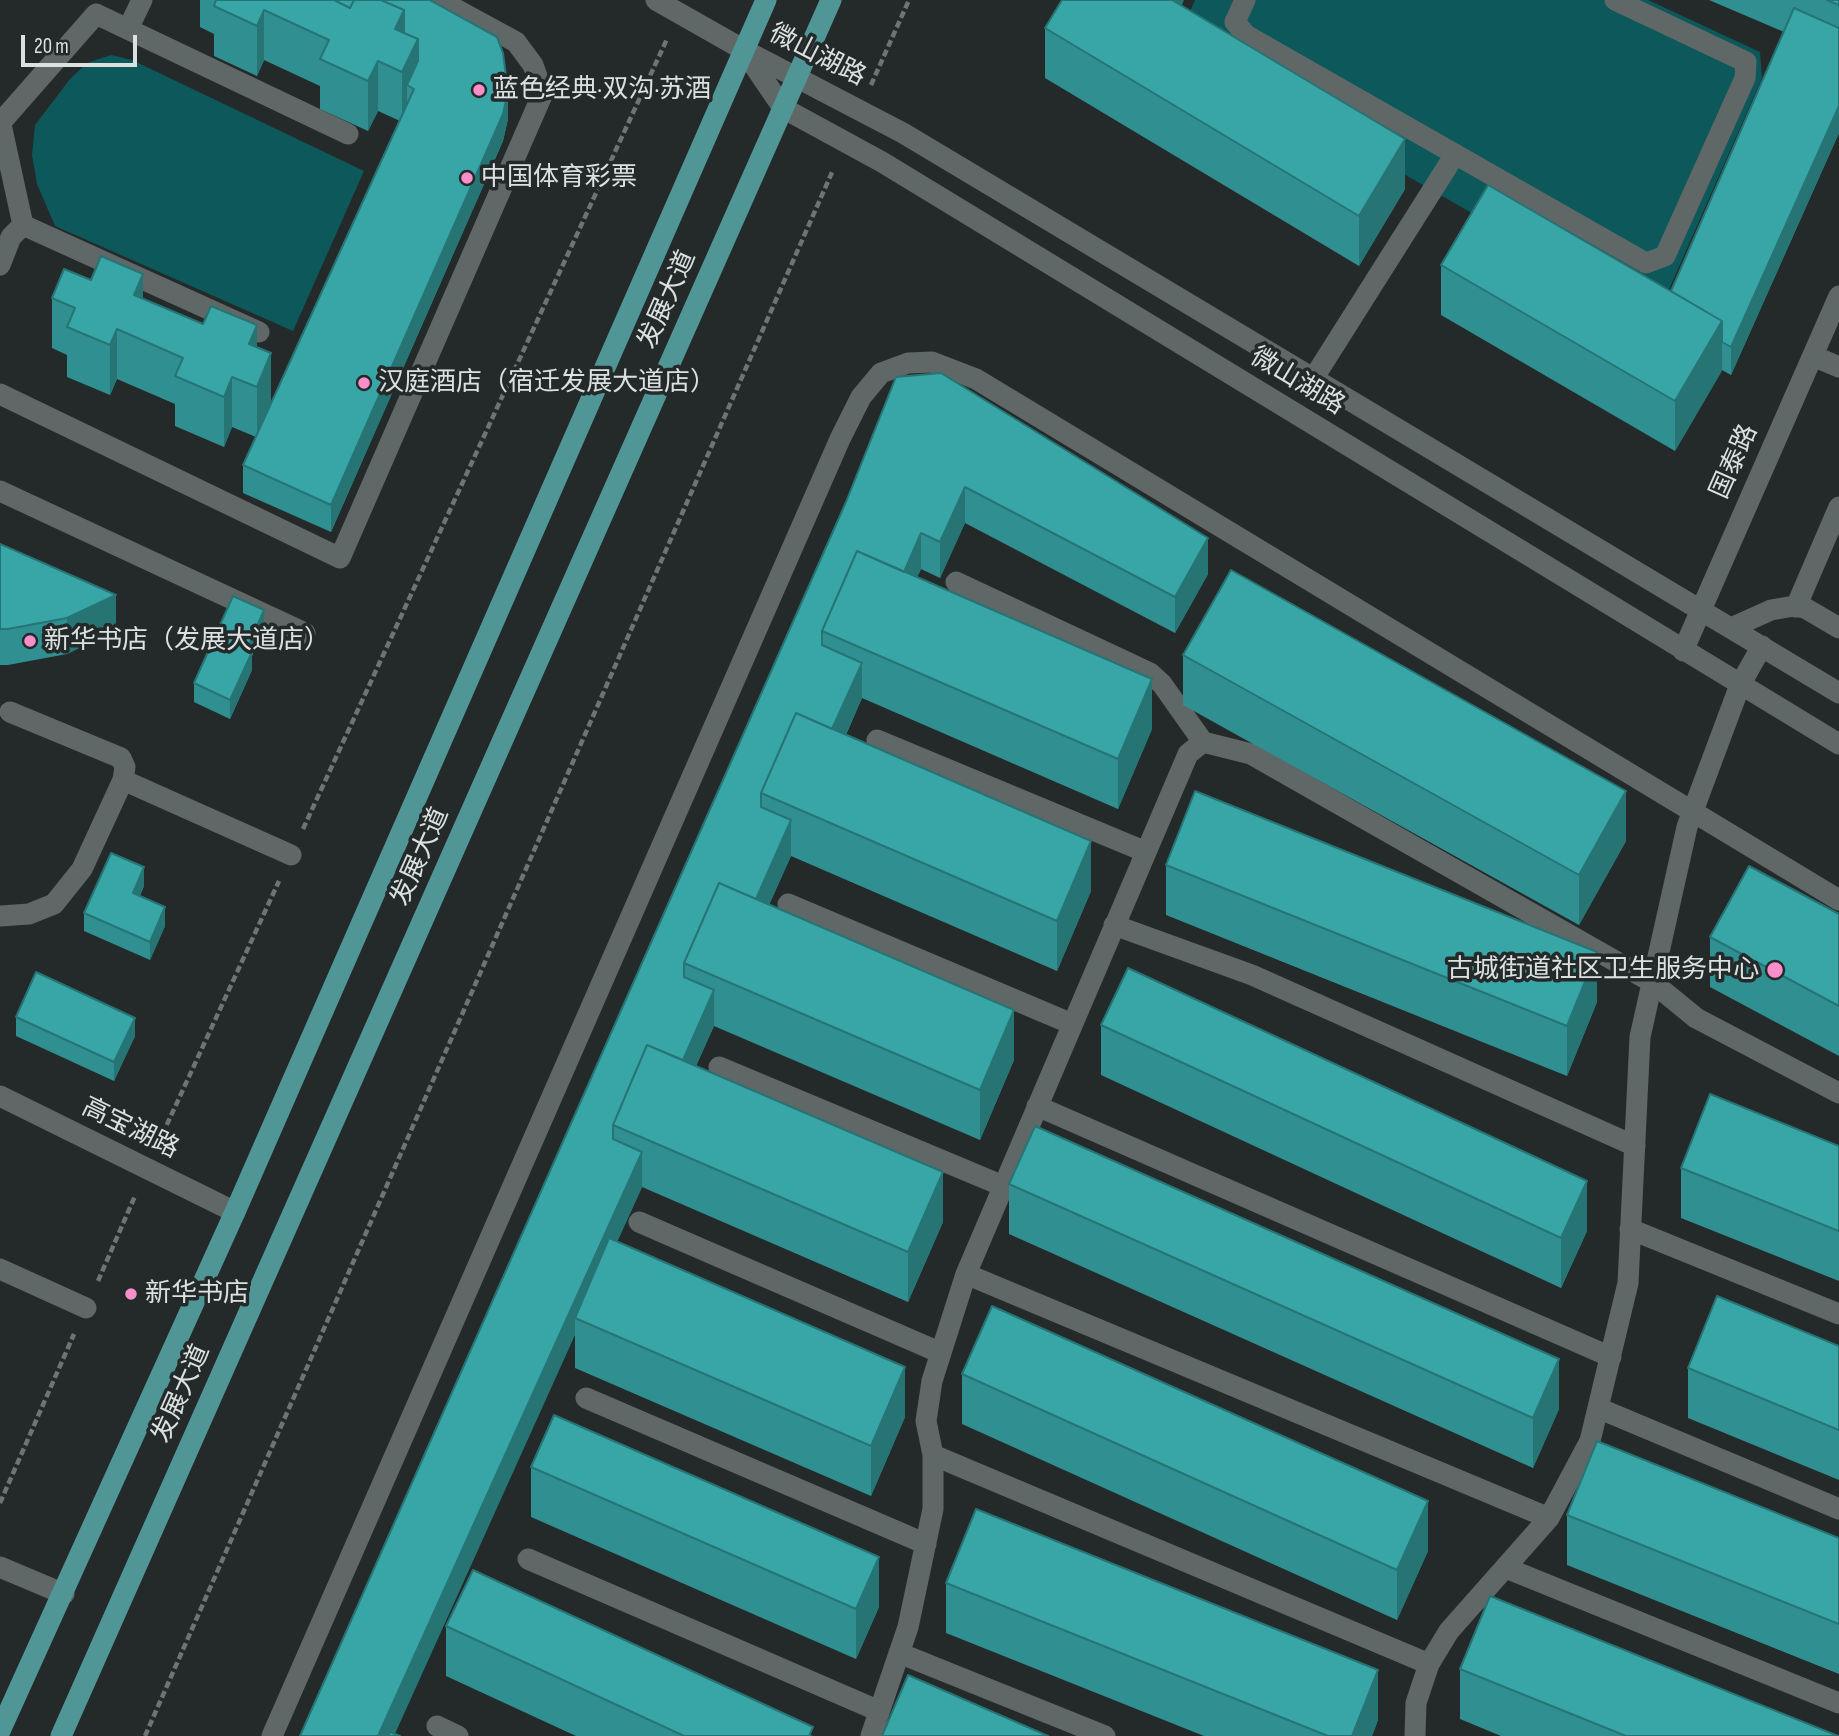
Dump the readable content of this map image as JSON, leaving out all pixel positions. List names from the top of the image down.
{
  "streets": {
    "main road": ["发展大道"],
    "street": ["微山湖路", "国泰路", "高宝湖路"]
  },
  "crossings": [
    ["微山湖路", "发展大道"],
    ["微山湖路", "国泰路"],
    ["发展大道", "高宝湖路"]
  ],
  "places": [
    "蓝色经典·双沟·苏酒",
    "中国体育彩票",
    "汉庭酒店（宿迁发展大道店）",
    "新华书店（发展大道店）",
    "古城街道社区卫生服务中心",
    "新华书店"
  ],
  "scale_bar": "20 m"
}
